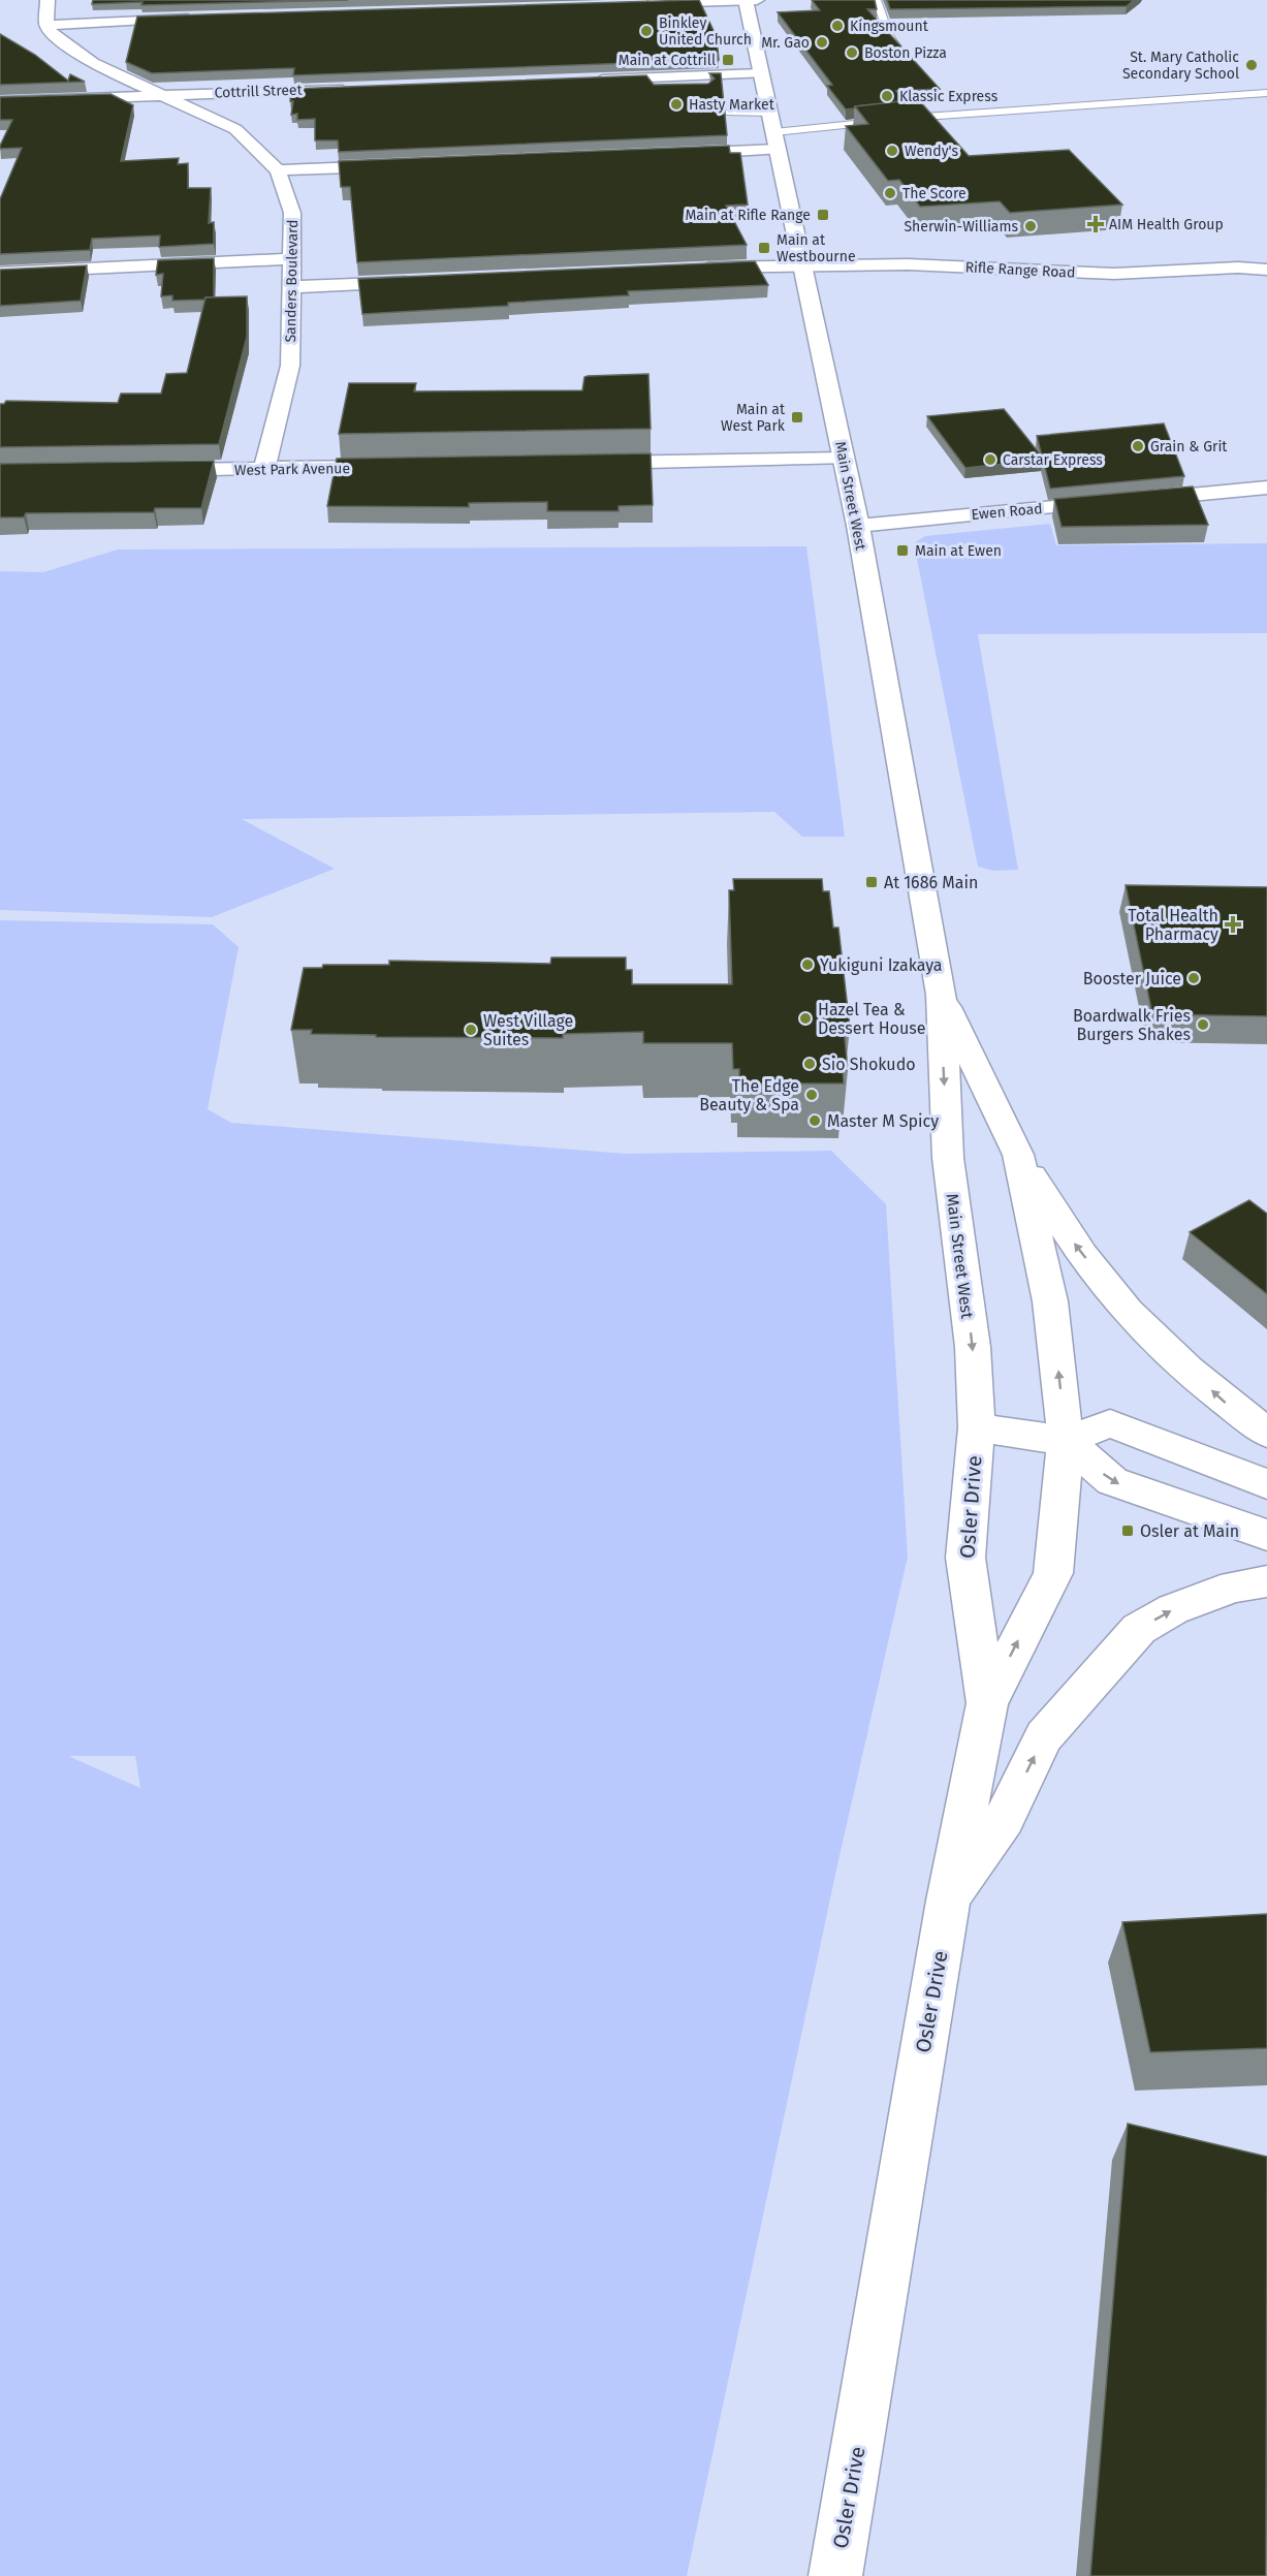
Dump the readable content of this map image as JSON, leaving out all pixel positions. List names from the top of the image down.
{
  "streets": {
    "street": [
      "Cottrill Street",
      "Rifle Range Road",
      "Sanders Boulevard",
      "West Park Avenue",
      "Main Street West",
      "Ewen Road",
      "Osler Drive"
    ]
  },
  "crossings": [
    ["Cottrill Street", "Sanders Boulevard"],
    ["Rifle Range Road", "Main Street West"],
    ["Sanders Boulevard", "West Park Avenue"],
    ["Main Street West", "Ewen Road"],
    ["Main Street West", "Osler Drive"]
  ],
  "places": {
    "other": [
      "Kingsmount",
      "Binkley United Church",
      "Mr. Gao",
      "Boston Pizza",
      "St. Mary Catholic Secondary School",
      "Klassic Express",
      "Hasty Market",
      "Wendy's",
      "The Score",
      "Sherwin-Williams",
      "Grain & Grit",
      "Carstar Express",
      "Yukiguni Izakaya",
      "Booster Juice",
      "Hazel Tea & Dessert House",
      "Boardwalk Fries Burgers Shakes",
      "West Village Suites",
      "Sio Shokudo",
      "The Edge Beauty & Spa",
      "Master M Spicy"
    ],
    "transit": [
      "Main at Cottrill",
      "Main at Rifle Range",
      "Main at Westbourne",
      "Main at West Park",
      "Main at Ewen",
      "At 1686 Main",
      "Osler at Main"
    ],
    "health": ["AIM Health Group", "Total Health Pharmacy"]
  }
}
